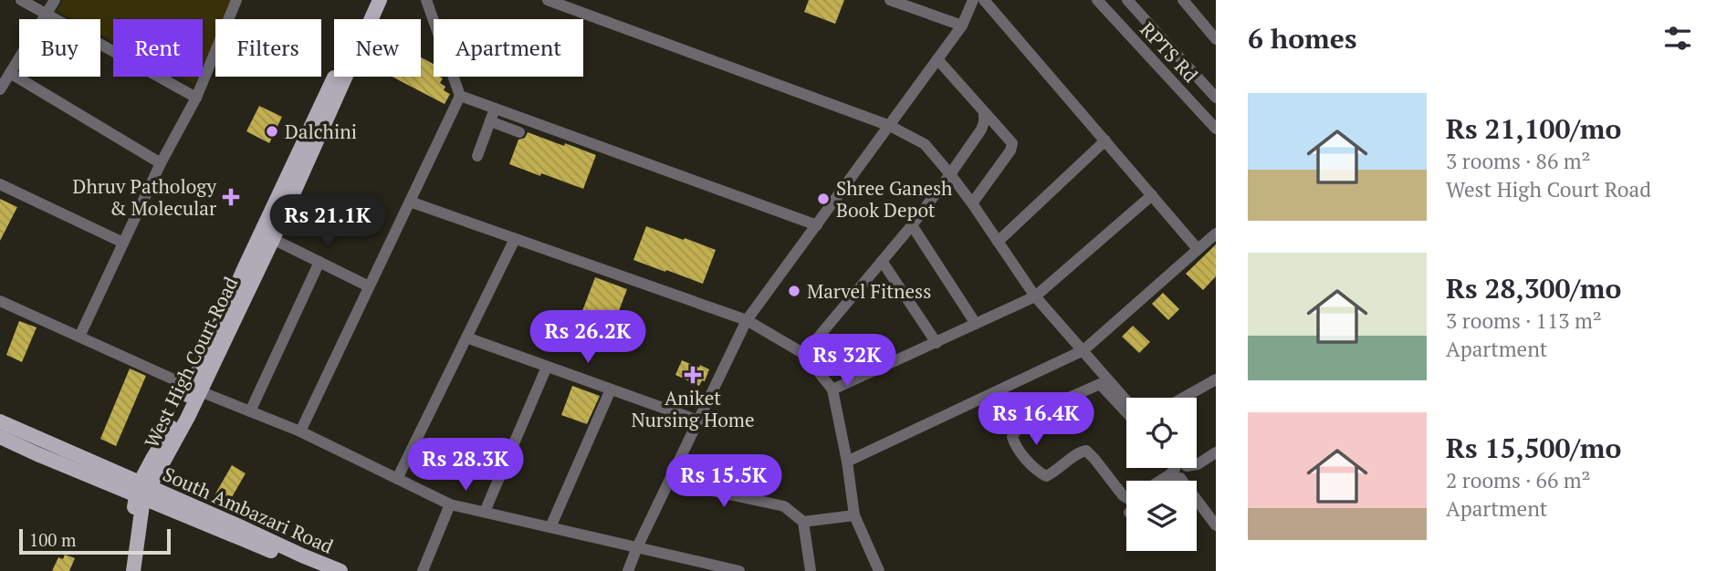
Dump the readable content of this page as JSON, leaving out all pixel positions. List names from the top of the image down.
{
  "streets": {
    "main road": ["West High Court Road", "South Ambazari Road"],
    "street": ["RPTS Rd"]
  },
  "places": {
    "other": ["Dalchini", "Shree Ganesh Book Depot", "Marvel Fitness"],
    "health": ["Dhruv Pathology & Molecular", "Aniket Nursing Home"]
  },
  "scale_bar": "100 m",
  "page": {
    "heading": "6 homes",
    "chip": [
      "Buy",
      "Rent",
      "Filters",
      "New",
      "Apartment"
    ],
    "list": [
      {
        "name": "Rs 21,100/mo",
        "note": "3 rooms · 86 m² · West High Court Road"
      },
      {
        "name": "Rs 28,300/mo",
        "note": "3 rooms · 113 m² · Apartment"
      },
      {
        "name": "Rs 15,500/mo",
        "note": "2 rooms · 66 m² · Apartment"
      }
    ],
    "price": [
      "Rs 21.1K",
      "Rs 26.2K",
      "Rs 32K",
      "Rs 16.4K",
      "Rs 28.3K",
      "Rs 15.5K"
    ],
    "scale": "100 m"
  }
}
